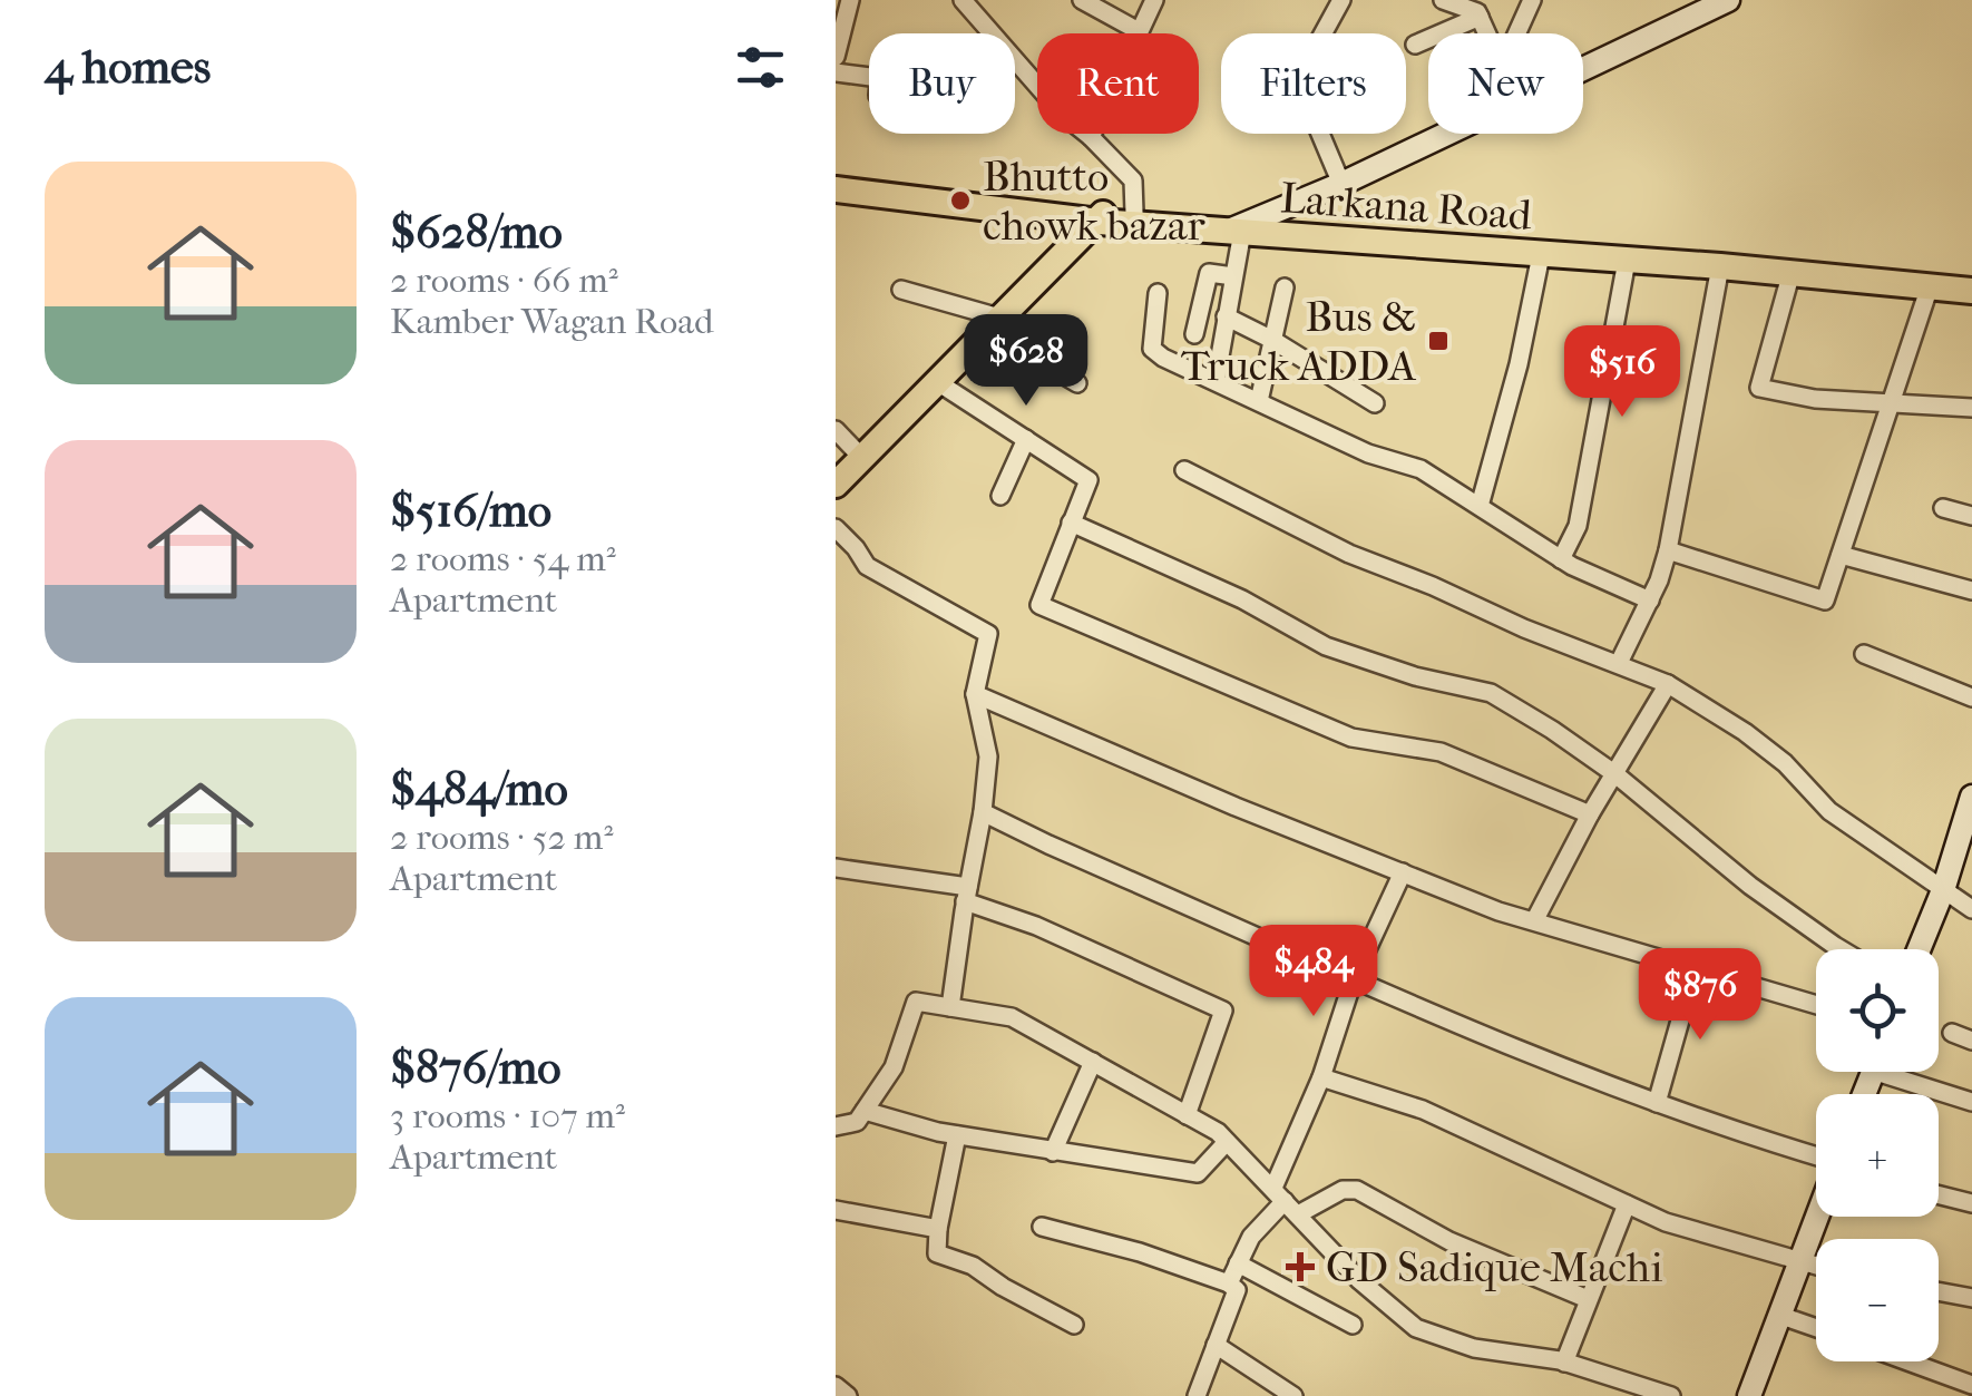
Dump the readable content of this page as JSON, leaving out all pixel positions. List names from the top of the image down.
{
  "streets": {
    "main road": ["Larkana Road"]
  },
  "places": {
    "other": ["Bhutto chowk bazar"],
    "transit": ["Bus & Truck ADDA"],
    "health": ["GD Sadique Machi"]
  },
  "page": {
    "heading": "4 homes",
    "chip": [
      "Buy",
      "Rent",
      "Filters",
      "New"
    ],
    "list": [
      {
        "name": "$628/mo",
        "note": "2 rooms · 66 m² · Kamber Wagan Road"
      },
      {
        "name": "$516/mo",
        "note": "2 rooms · 54 m² · Apartment"
      },
      {
        "name": "$484/mo",
        "note": "2 rooms · 52 m² · Apartment"
      },
      {
        "name": "$876/mo",
        "note": "3 rooms · 107 m² · Apartment"
      }
    ],
    "price": [
      "$628",
      "$516",
      "$484",
      "$876"
    ],
    "map_buttons": ["+", "−"]
  }
}
